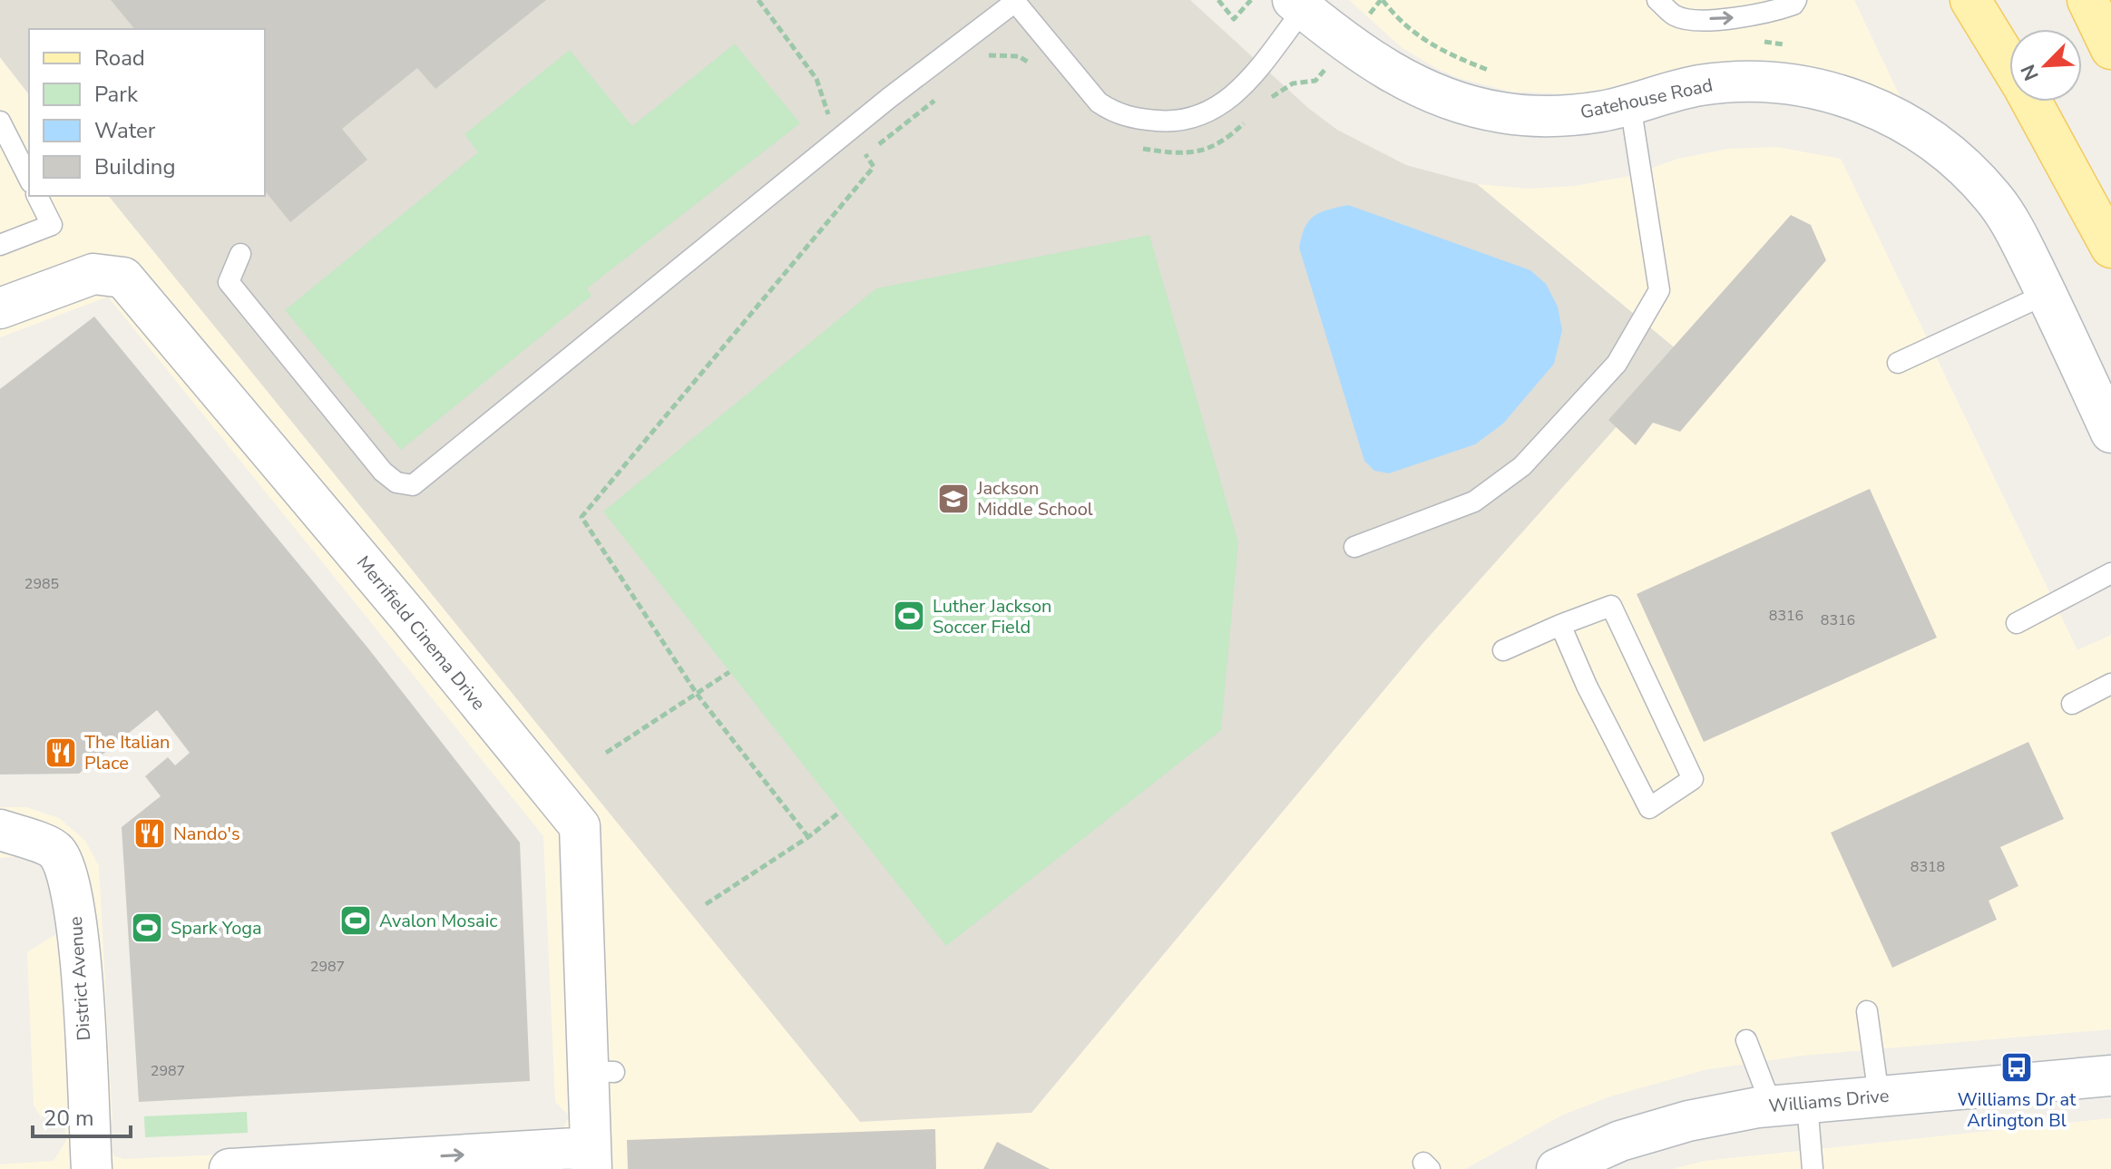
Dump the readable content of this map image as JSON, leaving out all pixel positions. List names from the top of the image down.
{
  "streets": {
    "street": [
      "Gatehouse Road",
      "Merrifield Cinema Drive",
      "District Avenue",
      "Williams Drive"
    ]
  },
  "places": {
    "school or university": ["Jackson Middle School"],
    "sports": ["Luther Jackson Soccer Field", "Avalon Mosaic", "Spark Yoga"],
    "restaurant": ["The Italian Place", "Nando's"],
    "bus stop": ["Williams Dr at Arlington Bl"]
  },
  "house_numbers": [
    "2985",
    "8316",
    "8316",
    "8318",
    "2987",
    "2987"
  ],
  "legend": [
    "Road",
    "Park",
    "Water",
    "Building"
  ],
  "scale_bar": "20 m",
  "north": "bottom left"
}
